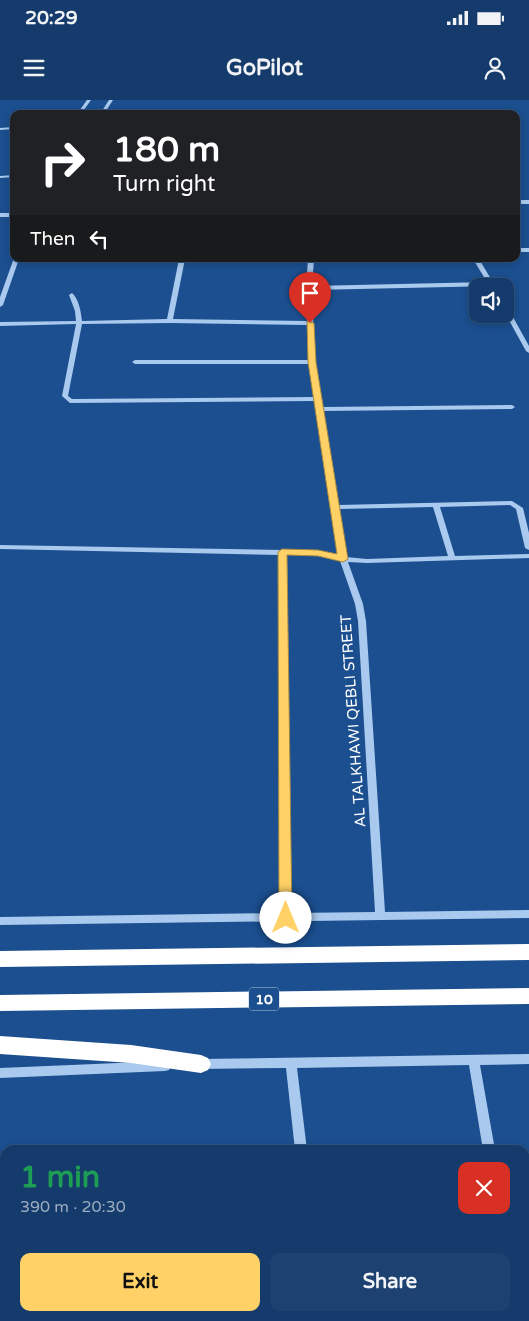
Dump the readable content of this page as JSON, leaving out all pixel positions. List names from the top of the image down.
{
  "streets": {
    "highway": ["10"],
    "street": ["AL TALKHAWI QEBLI STREET"]
  },
  "page": {
    "status": "20:29",
    "header": "GoPilot",
    "turn": ["180 m", "Turn right"],
    "then": "Then",
    "heading": ["1 min", "390 m · 20:30"],
    "buttons": ["Exit", "Share"]
  }
}
